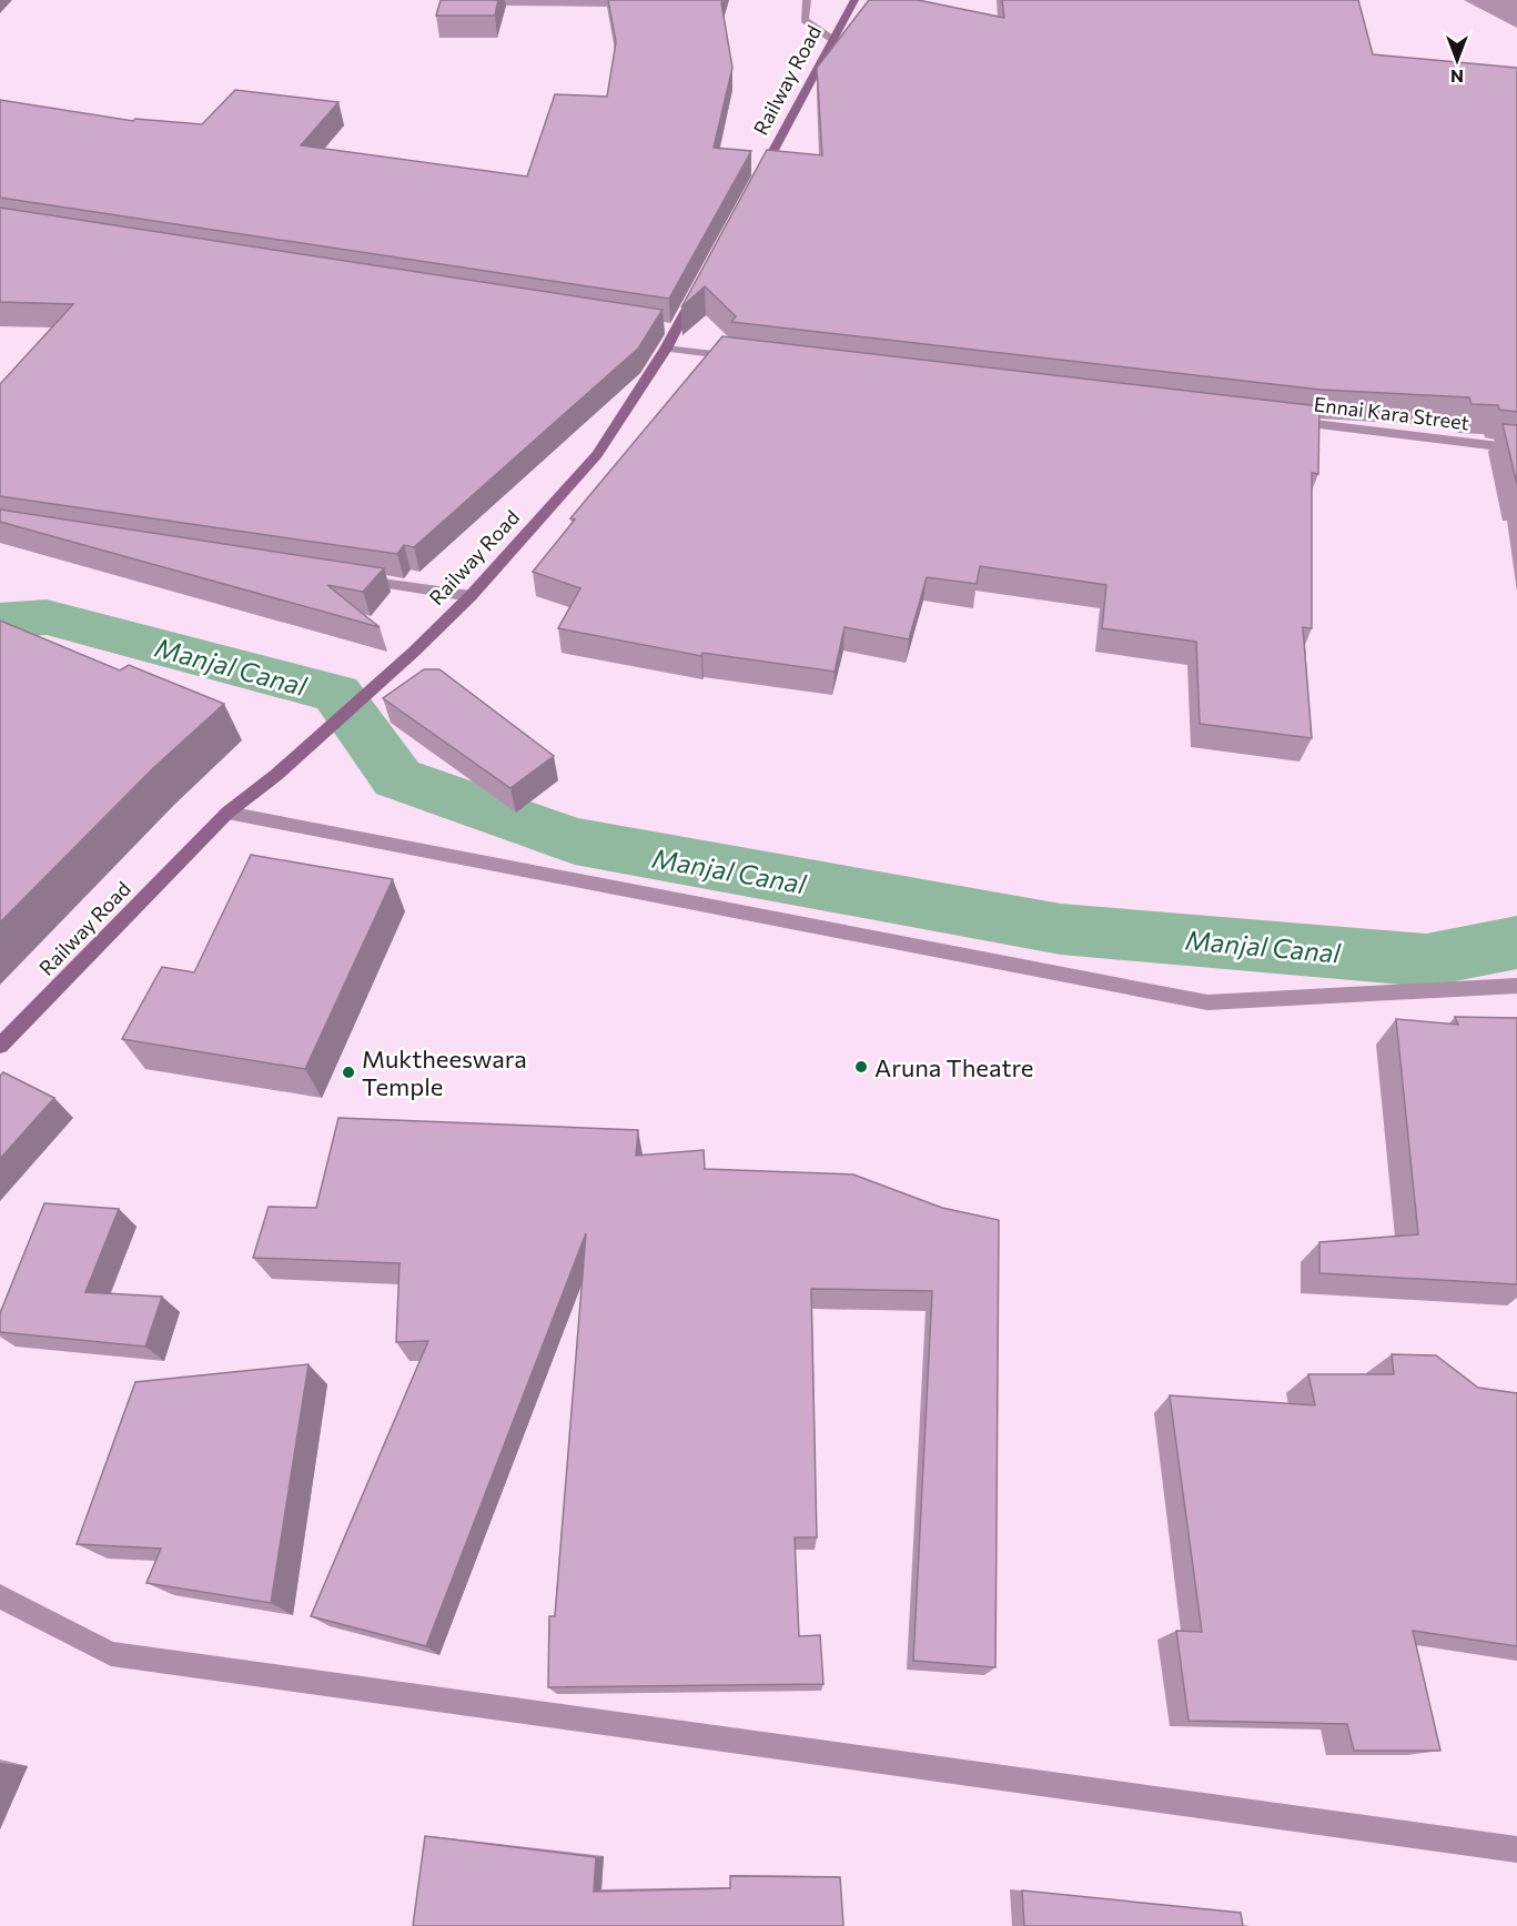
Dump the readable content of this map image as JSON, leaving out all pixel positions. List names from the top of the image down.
{
  "streets": {
    "main road": ["Railway Road"],
    "street": ["Ennai Kara Street"]
  },
  "water": ["Manjal Canal"],
  "places": ["Aruna Theatre", "Muktheeswara Temple"],
  "north": "bottom"
}
